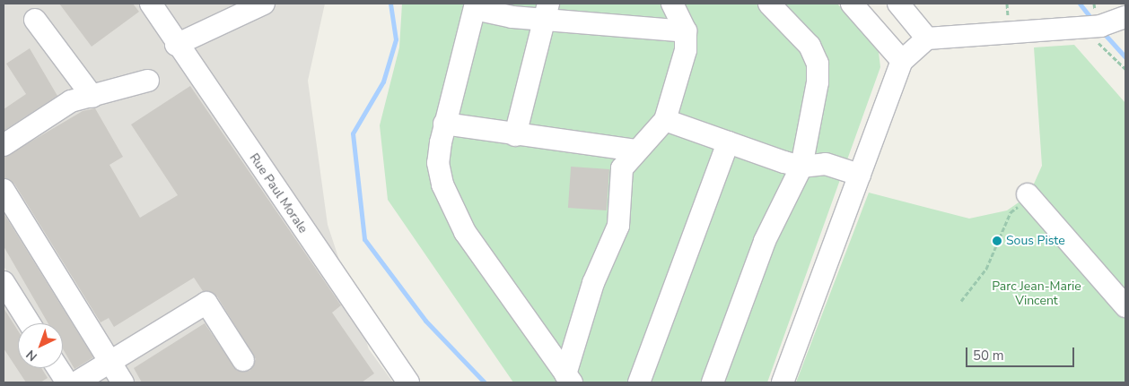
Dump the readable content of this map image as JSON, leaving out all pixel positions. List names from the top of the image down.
{
  "streets": {
    "street": ["Rue Paul Morale"]
  },
  "parks": ["Parc Jean-Marie Vincent"],
  "places": ["Sous Piste"],
  "scale_bar": "50 m",
  "north": "bottom left"
}
